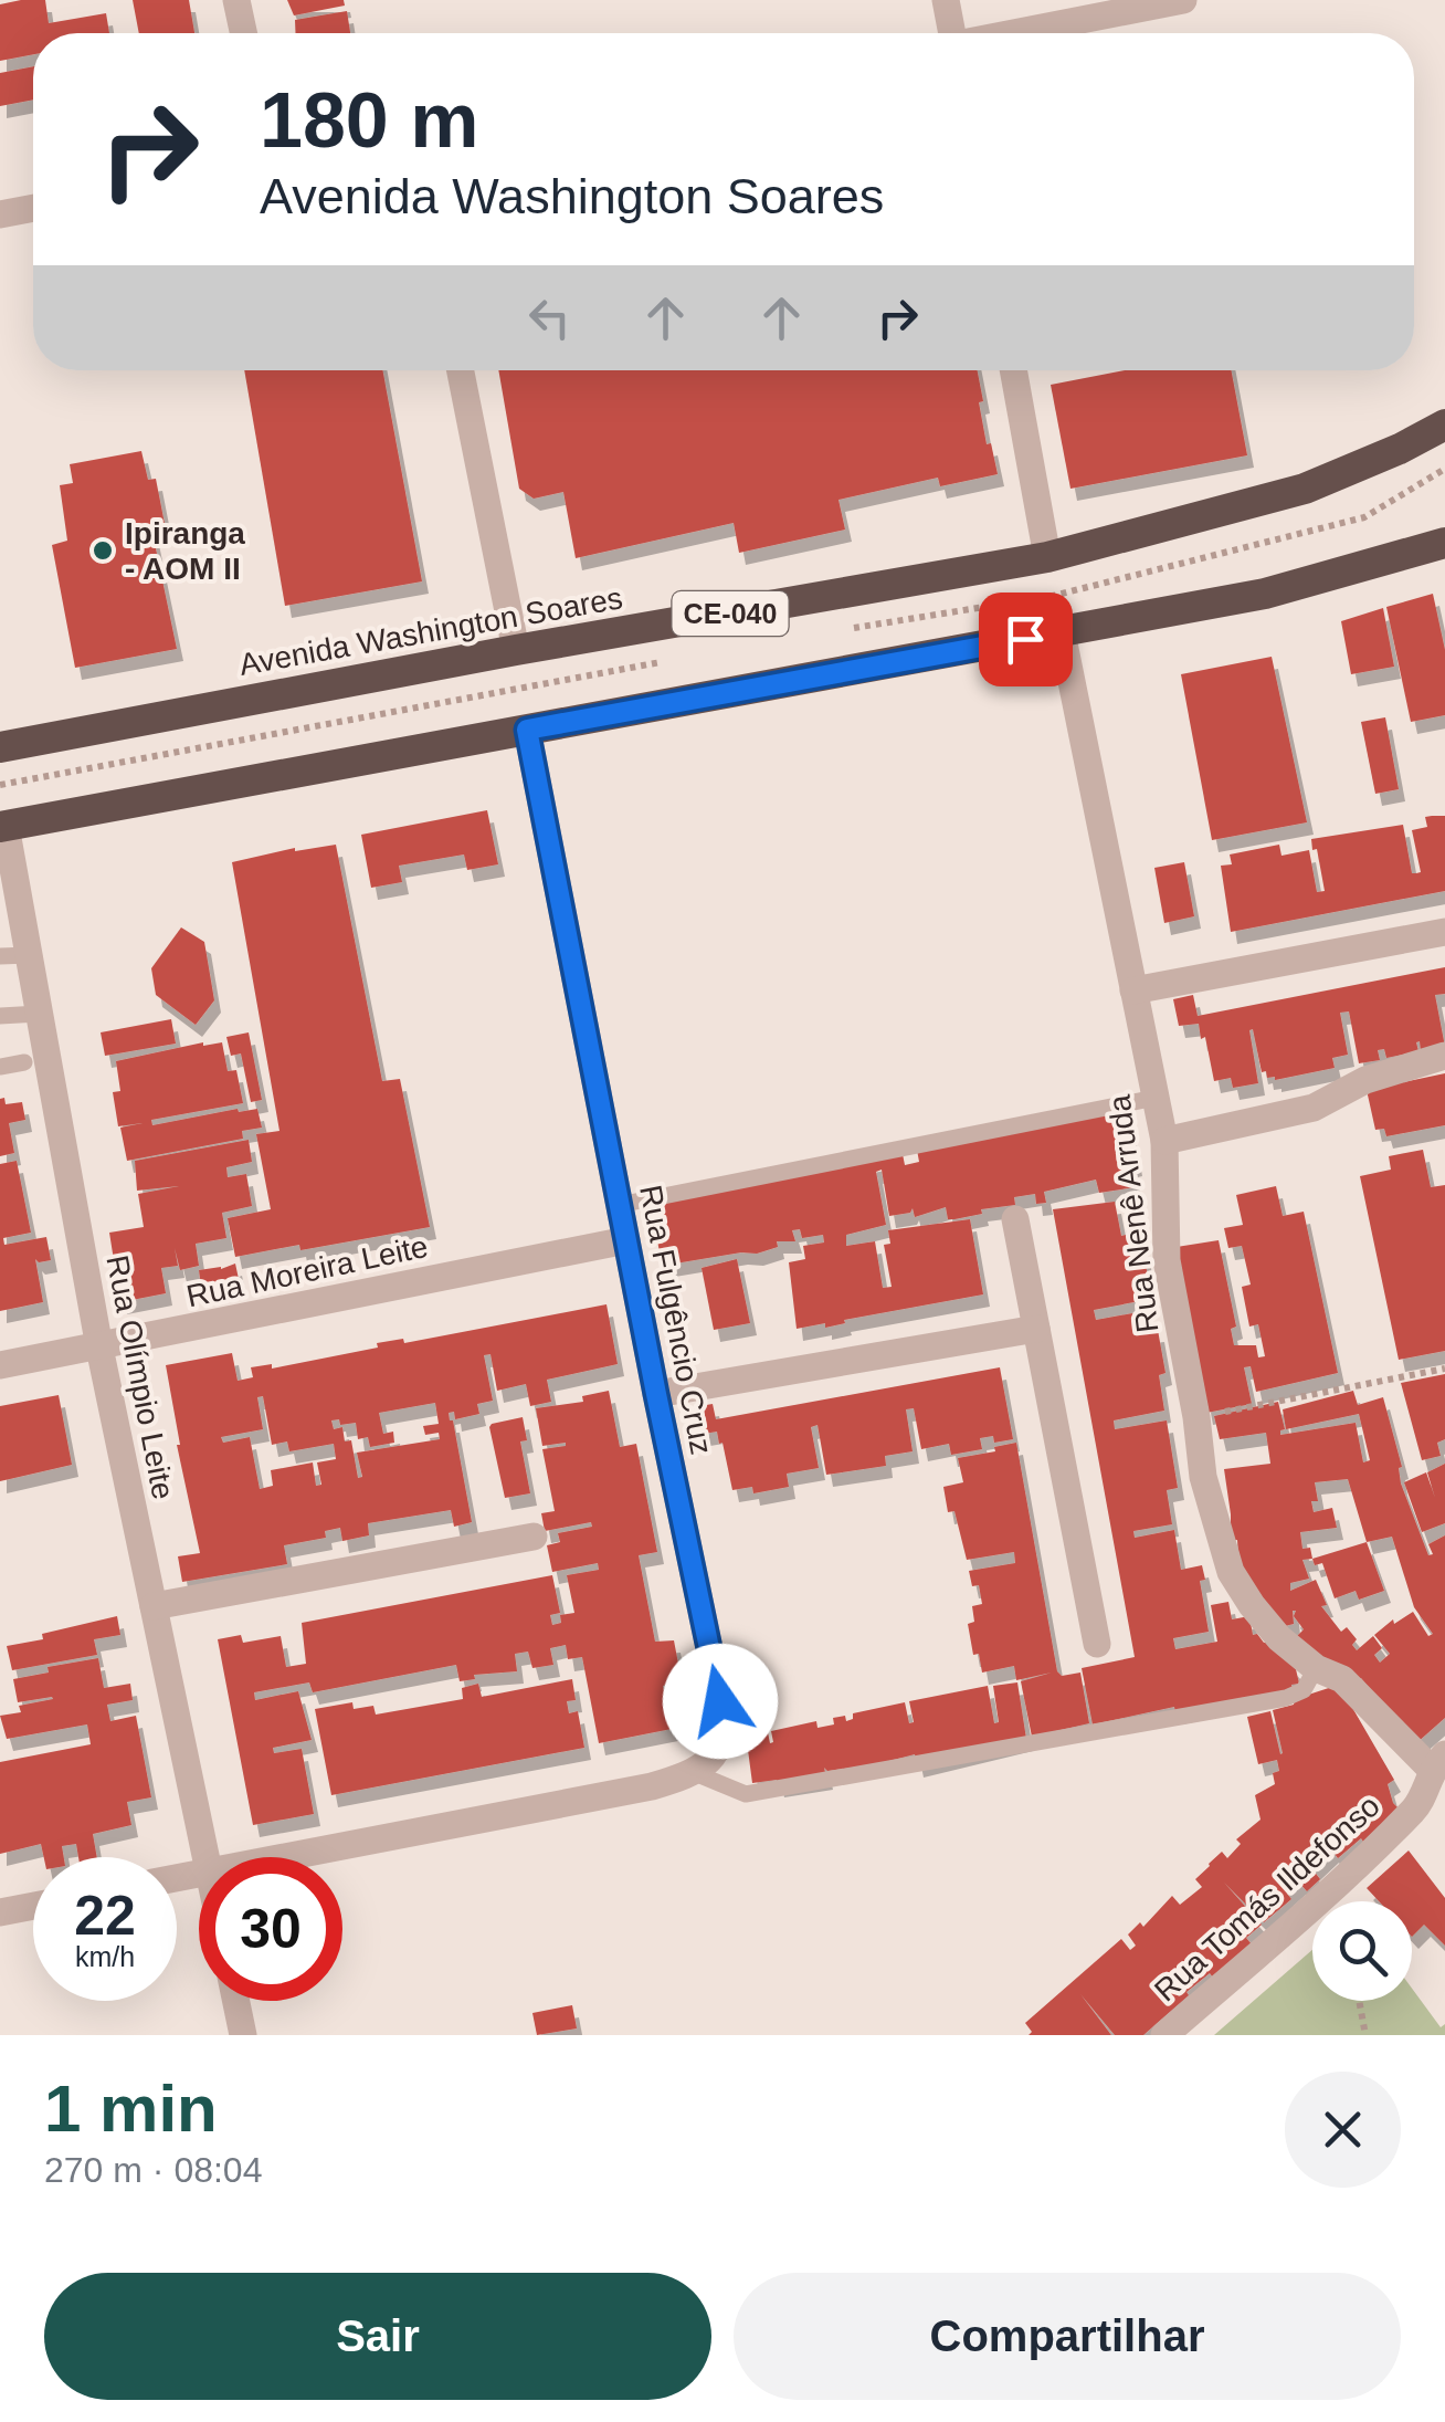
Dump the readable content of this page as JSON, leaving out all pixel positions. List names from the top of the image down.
{
  "streets": {
    "highway": ["CE-040", "Avenida Washington Soares"],
    "street": [
      "Rua Nenê Arruda",
      "Rua Moreira Leite",
      "Rua Fulgêncio Cruz",
      "Rua Olímpio Leite",
      "Rua Tomás Ildefonso"
    ]
  },
  "crossings": [
    ["Rua Nenê Arruda", "Rua Tomás Ildefonso"],
    ["Rua Moreira Leite", "Rua Fulgêncio Cruz"],
    ["Rua Moreira Leite", "Rua Olímpio Leite"]
  ],
  "places": ["Ipiranga - AOM II"],
  "page": {
    "turn": ["180 m", "Avenida Washington Soares"],
    "speed": "22 km/h",
    "limit": "30",
    "heading": ["1 min", "270 m · 08:04"],
    "buttons": ["Sair", "Compartilhar"]
  }
}
